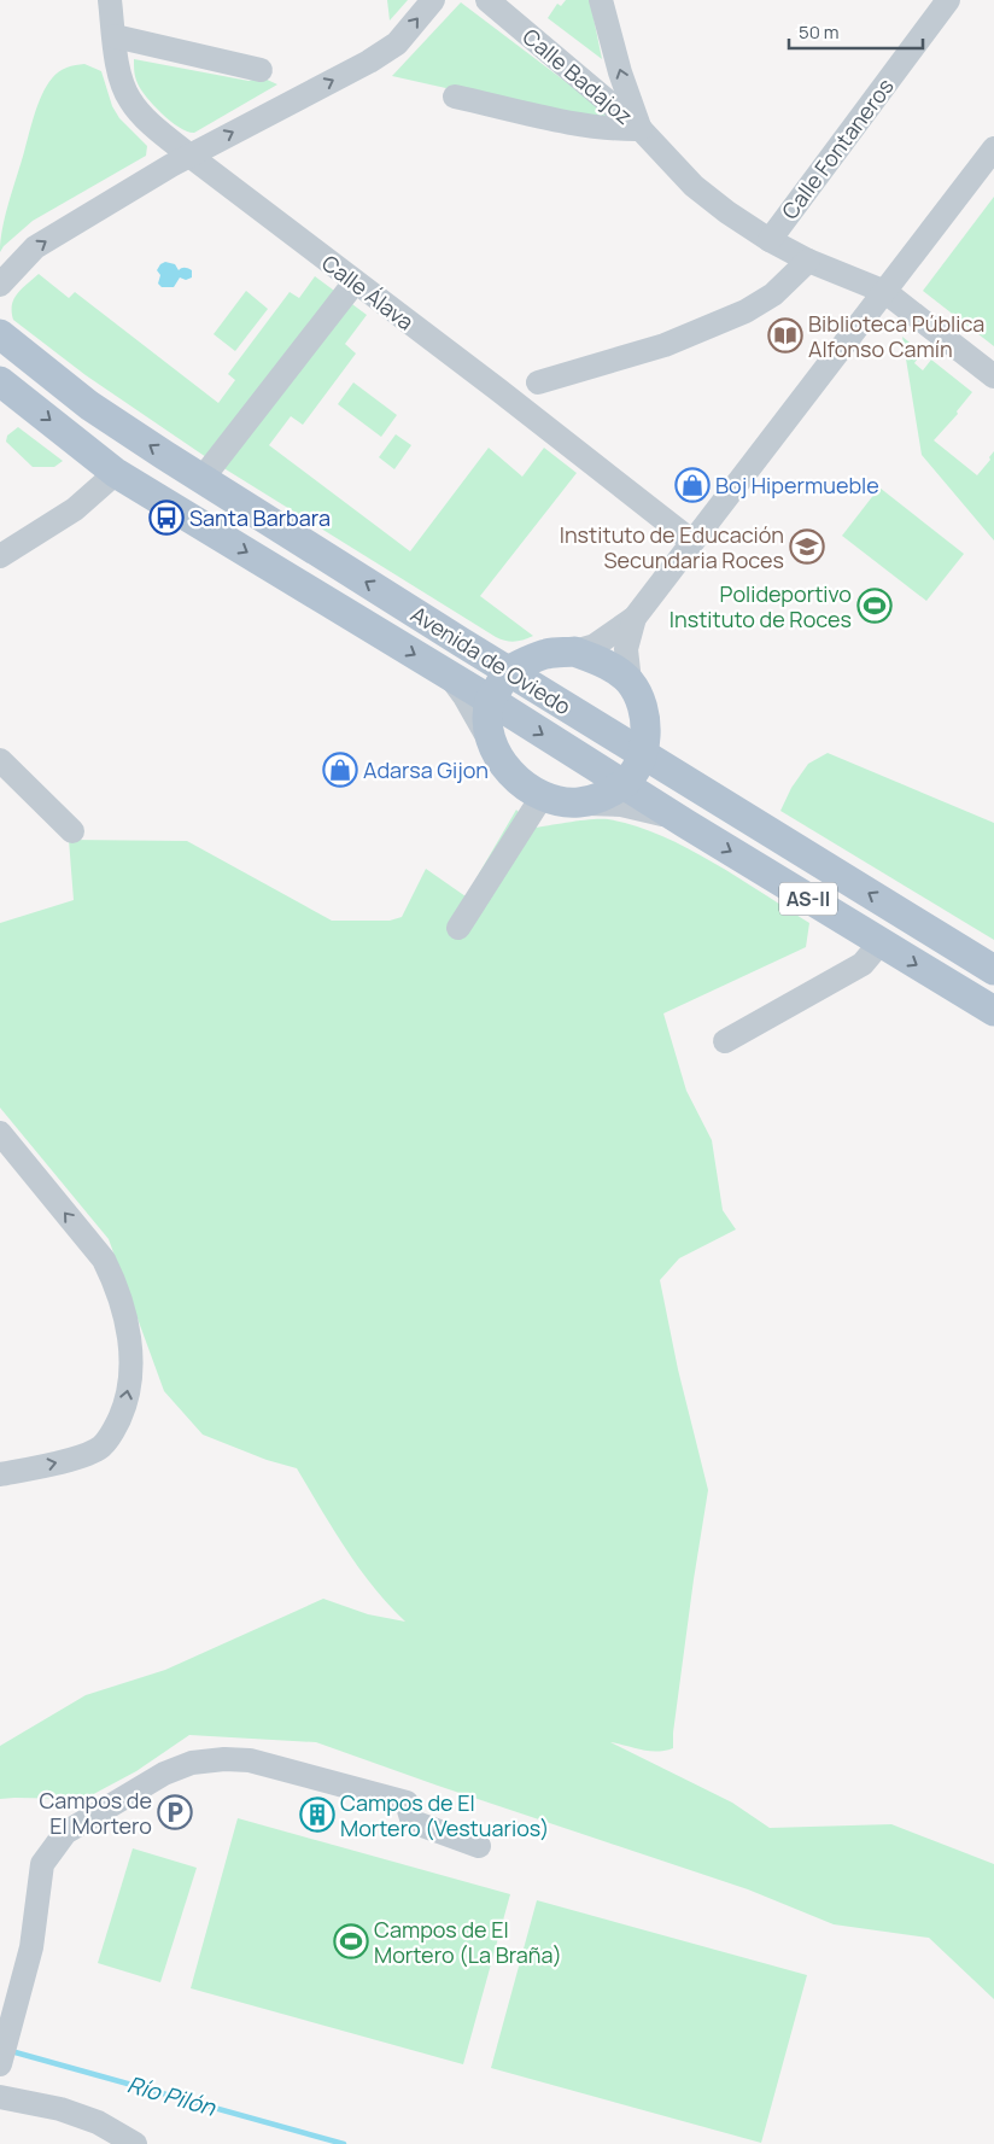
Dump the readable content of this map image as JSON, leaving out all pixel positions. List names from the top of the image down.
{
  "streets": {
    "main road": ["Avenida de Oviedo", "AS-II"],
    "street": ["Calle Badajoz", "Calle Fontaneros", "Calle Álava"]
  },
  "crossings": [
    ["Calle Badajoz", "Calle Fontaneros"]
  ],
  "water": ["Río Pilón"],
  "places": {
    "library": ["Biblioteca Pública Alfonso Camín"],
    "shop": ["Boj Hipermueble", "Adarsa Gijon"],
    "bus stop": ["Santa Barbara"],
    "school or university": ["Instituto de Educación Secundaria Roces"],
    "sports": ["Polideportivo Instituto de Roces", "Campos de El Mortero (La Braña)"],
    "parking": ["Campos de El Mortero"],
    "building": ["Campos de El Mortero (Vestuarios)"]
  },
  "scale_bar": "50 m"
}
